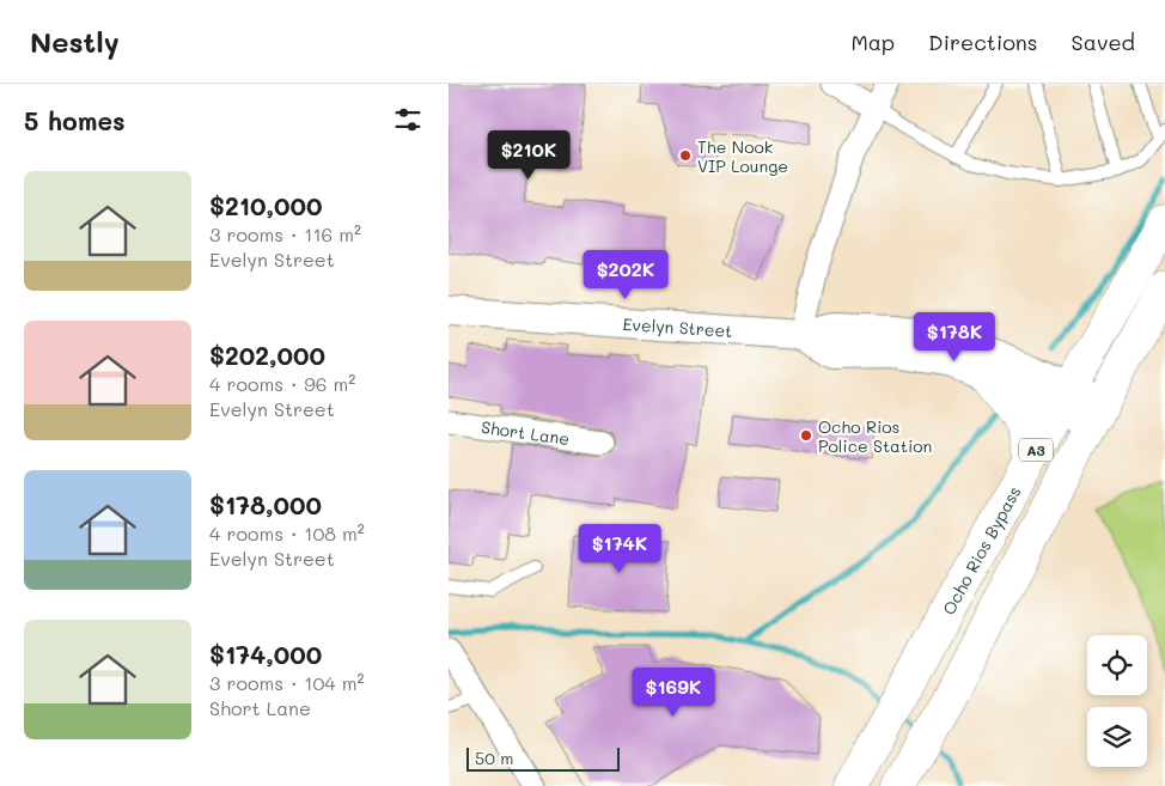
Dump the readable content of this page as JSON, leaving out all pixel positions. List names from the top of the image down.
{
  "streets": {
    "main road": ["A3", "Ocho Rios Bypass"],
    "street": ["Evelyn Street", "Short Lane"]
  },
  "crossings": [
    ["Evelyn Street", "A3"],
    ["Evelyn Street", "Ocho Rios Bypass"]
  ],
  "places": ["The Nook VIP Lounge", "Ocho Rios Police Station"],
  "scale_bar": "50 m",
  "page": {
    "header": "Nestly",
    "nav": ["Map", "Directions", "Saved"],
    "heading": "5 homes",
    "price": [
      "$210K",
      "$202K",
      "$178K",
      "$174K",
      "$169K"
    ],
    "list": [
      {
        "name": "$210,000",
        "note": "3 rooms · 116 m² · Evelyn Street"
      },
      {
        "name": "$202,000",
        "note": "4 rooms · 96 m² · Evelyn Street"
      },
      {
        "name": "$178,000",
        "note": "4 rooms · 108 m² · Evelyn Street"
      },
      {
        "name": "$174,000",
        "note": "3 rooms · 104 m² · Short Lane"
      }
    ],
    "scale": "50 m"
  }
}
